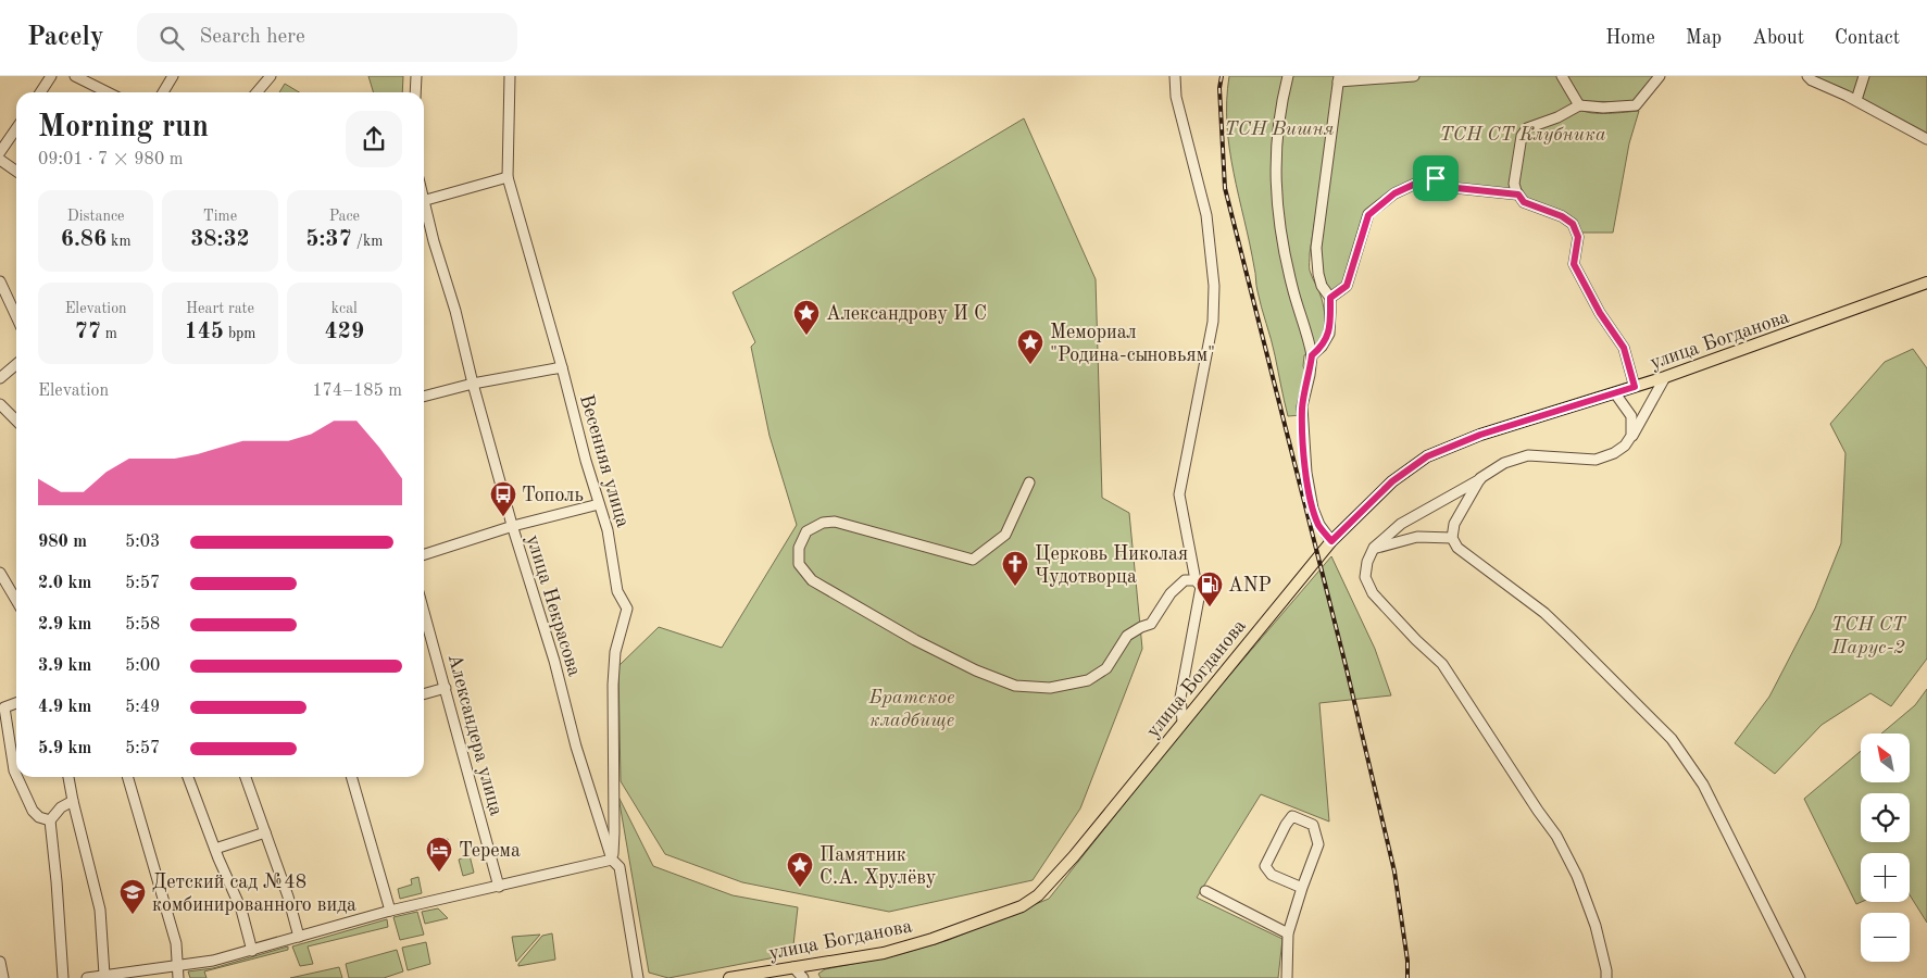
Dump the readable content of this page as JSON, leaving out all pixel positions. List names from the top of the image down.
{
  "streets": {
    "main road": ["улица Богданова"],
    "street": ["Весенняя улица", "улица Некрасова", "Александера улица"]
  },
  "crossings": [
    ["Весенняя улица", "улица Некрасова"]
  ],
  "parks": [
    "ТСН Вишня",
    "ТСН СТ Клубника",
    "ТСН СТ Парус-2",
    "Братское кладбище"
  ],
  "places": {
    "place": ["Александрову И С", "Мемориал \"Родина-сыновьям\"", "Памятник С.А. Хрулёву"],
    "bus stop": ["Тополь"],
    "church": ["Церковь Николая Чудотворца"],
    "fuel station": ["ANP"],
    "hotel": ["Терема"],
    "school or university": ["Детский сад №48 комбинированного вида"]
  },
  "north": "top left",
  "page": {
    "header": "Pacely",
    "search": "Search here",
    "nav": [
      "Home",
      "Map",
      "About",
      "Contact"
    ],
    "heading": ["Morning run", "09:01 · 7 × 980 m"],
    "stats": [
      ["Distance", "6.86 km"],
      ["Time", "38:32"],
      ["Pace", "5:37 /km"],
      ["Elevation", "77 m"],
      ["Heart rate", "145 bpm"],
      ["kcal", "429"]
    ],
    "chart": ["Elevation", "174–185 m"],
    "list": [
      {
        "name": "980 m",
        "note": "5:03"
      },
      {
        "name": "2.0 km",
        "note": "5:57"
      },
      {
        "name": "2.9 km",
        "note": "5:58"
      },
      {
        "name": "3.9 km",
        "note": "5:00"
      },
      {
        "name": "4.9 km",
        "note": "5:49"
      },
      {
        "name": "5.9 km",
        "note": "5:57"
      }
    ],
    "map_buttons": ["+", "−"]
  }
}
